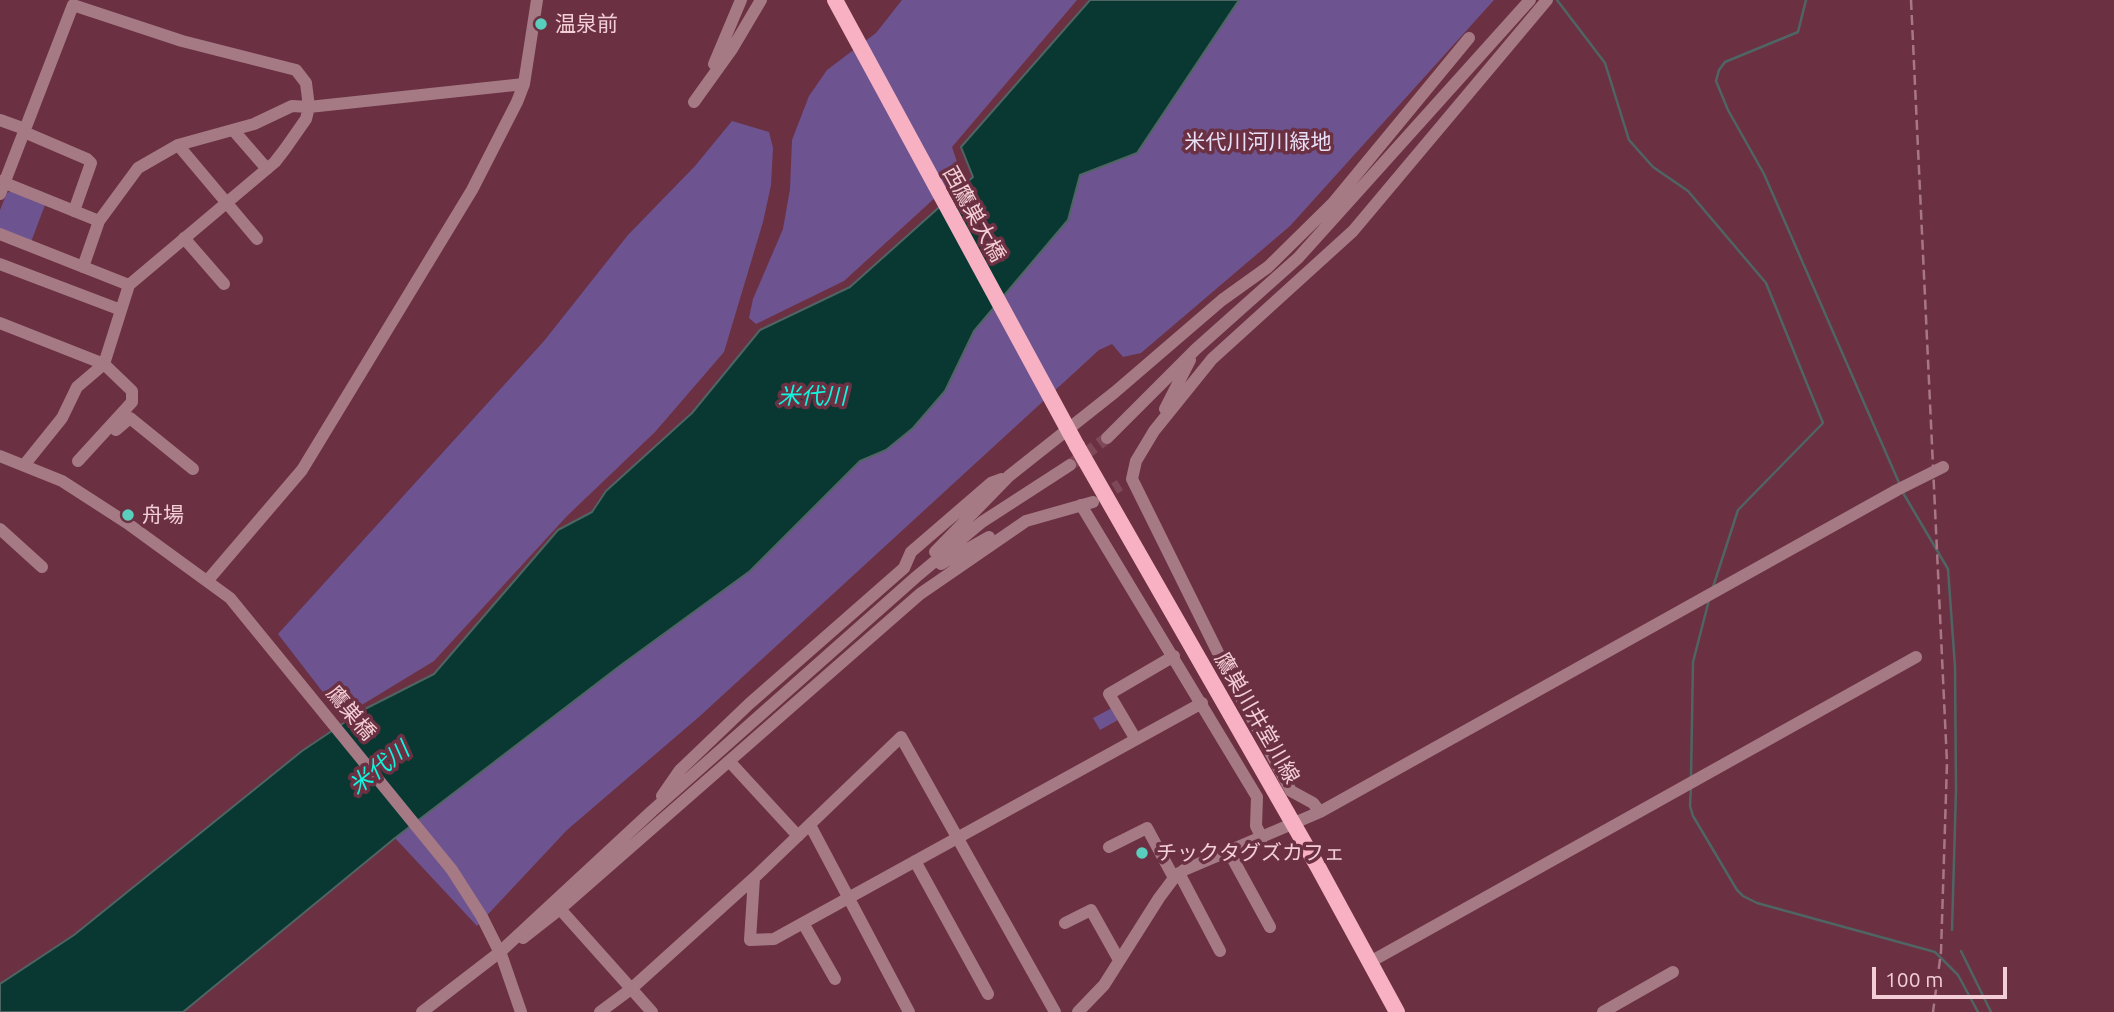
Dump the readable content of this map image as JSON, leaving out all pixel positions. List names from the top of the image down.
{
  "streets": {
    "main road": ["西鷹巣大橋", "鷹巣川井堂川線"],
    "street": ["鷹巣橋"]
  },
  "crossings": [
    ["西鷹巣大橋", "鷹巣川井堂川線"]
  ],
  "water": ["米代川"],
  "parks": ["米代川河川緑地"],
  "places": ["温泉前", "舟場", "チックタグズカフェ"],
  "scale_bar": "100 m"
}
